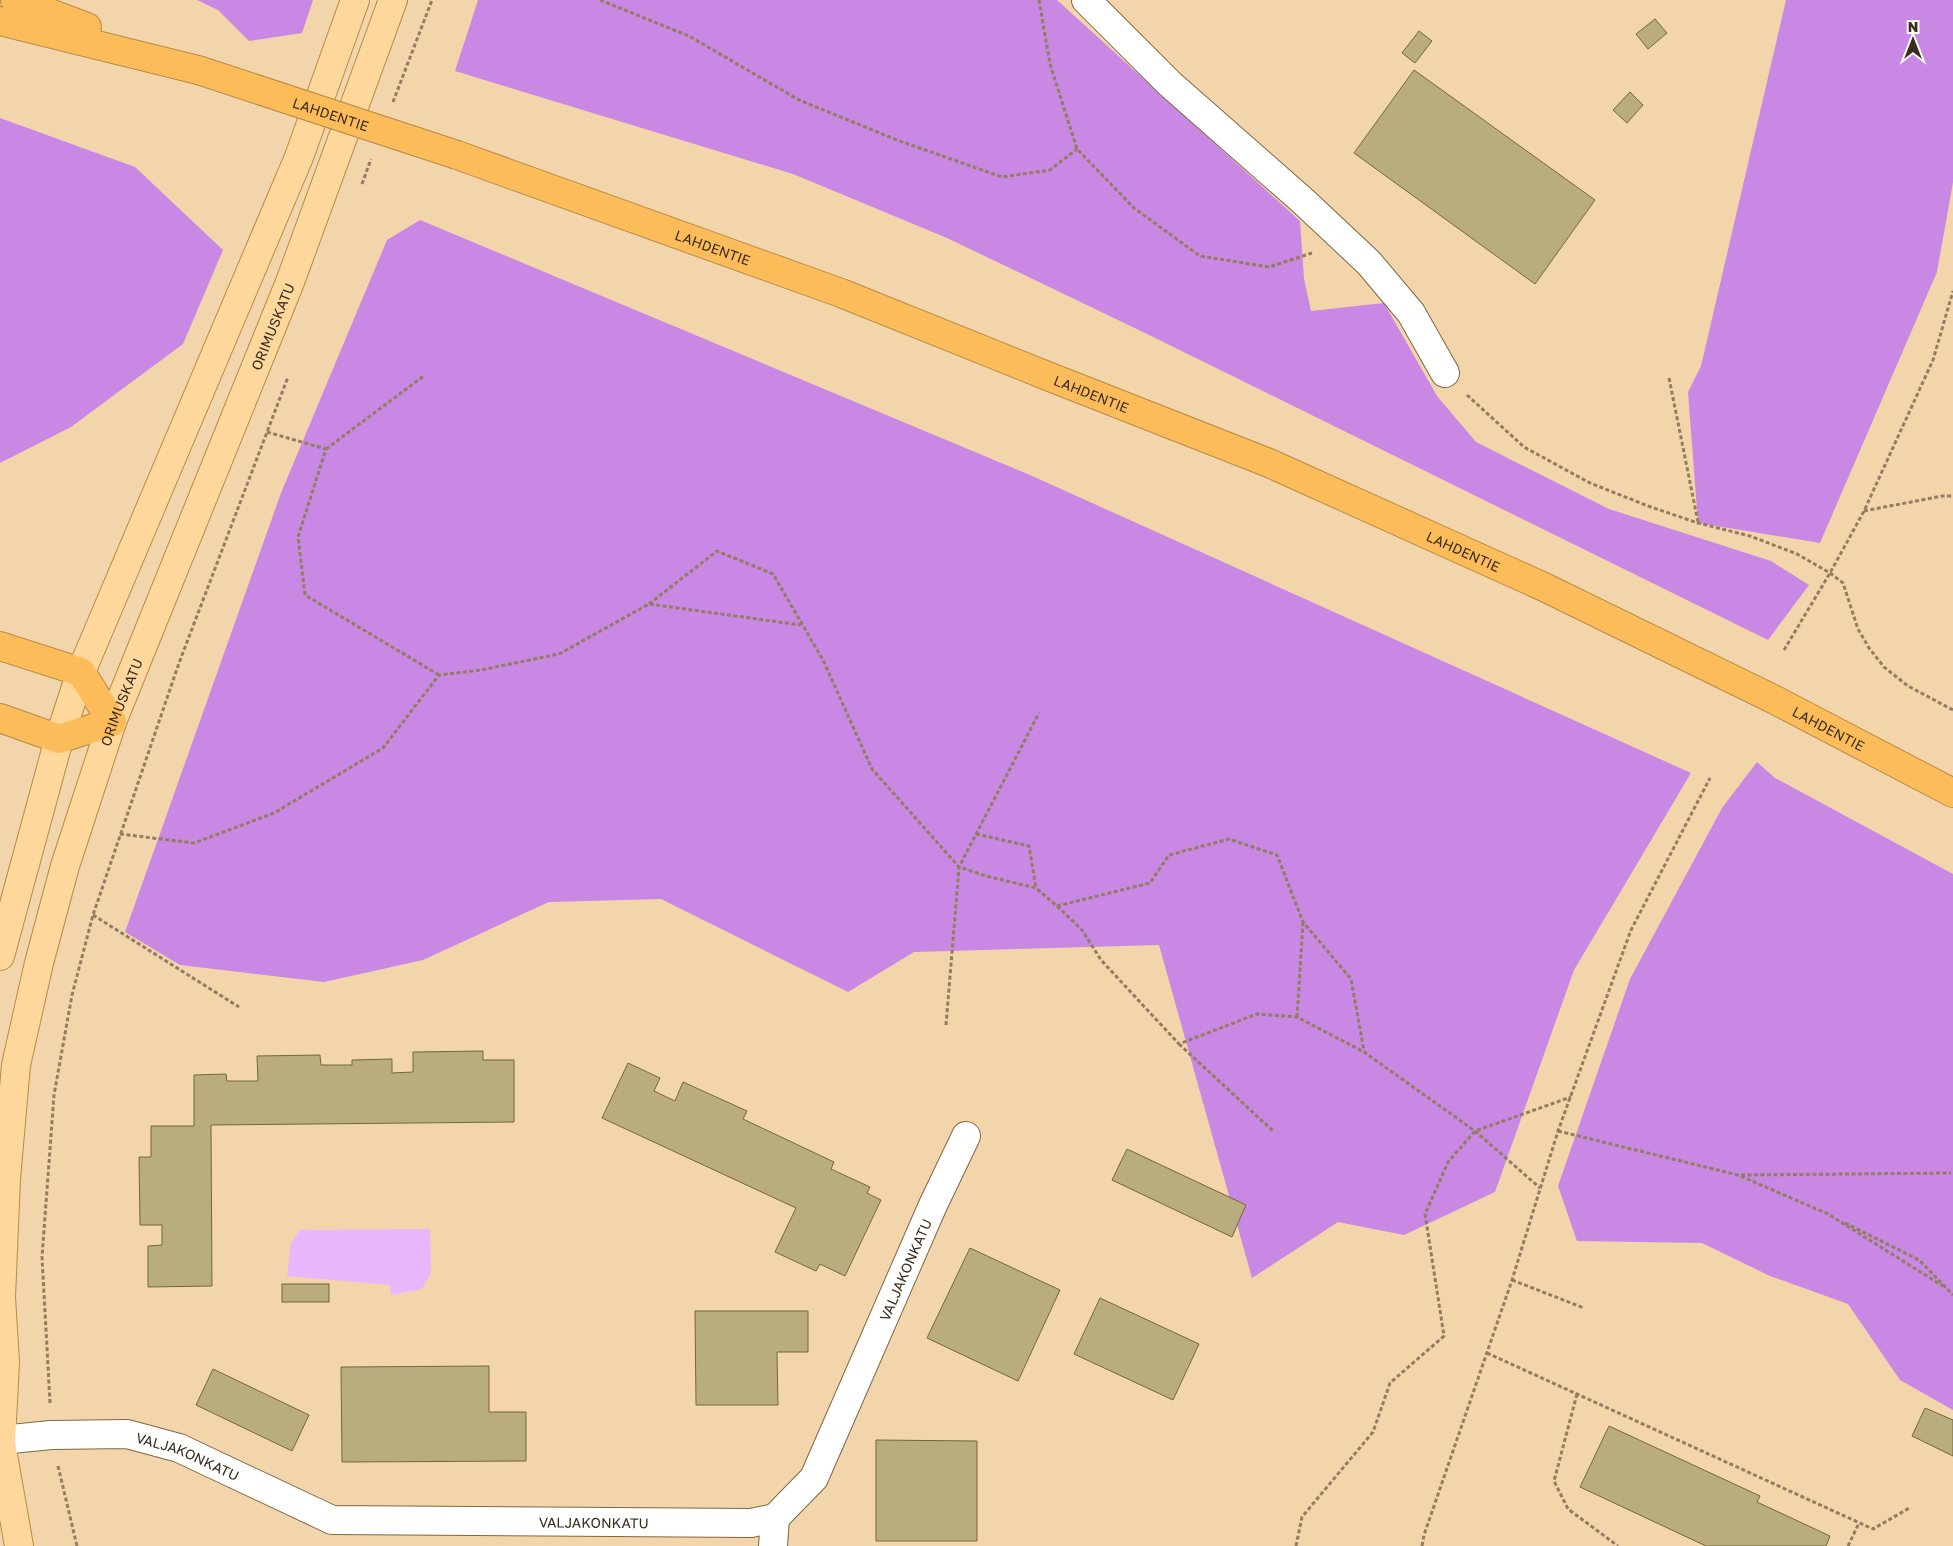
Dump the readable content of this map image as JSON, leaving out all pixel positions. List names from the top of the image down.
{
  "streets": {
    "highway": ["LAHDENTIE"],
    "main road": ["ORIMUSKATU"],
    "street": ["VALJAKONKATU"]
  },
  "crossings": [
    ["ORIMUSKATU", "VALJAKONKATU"]
  ],
  "north": "top"
}
